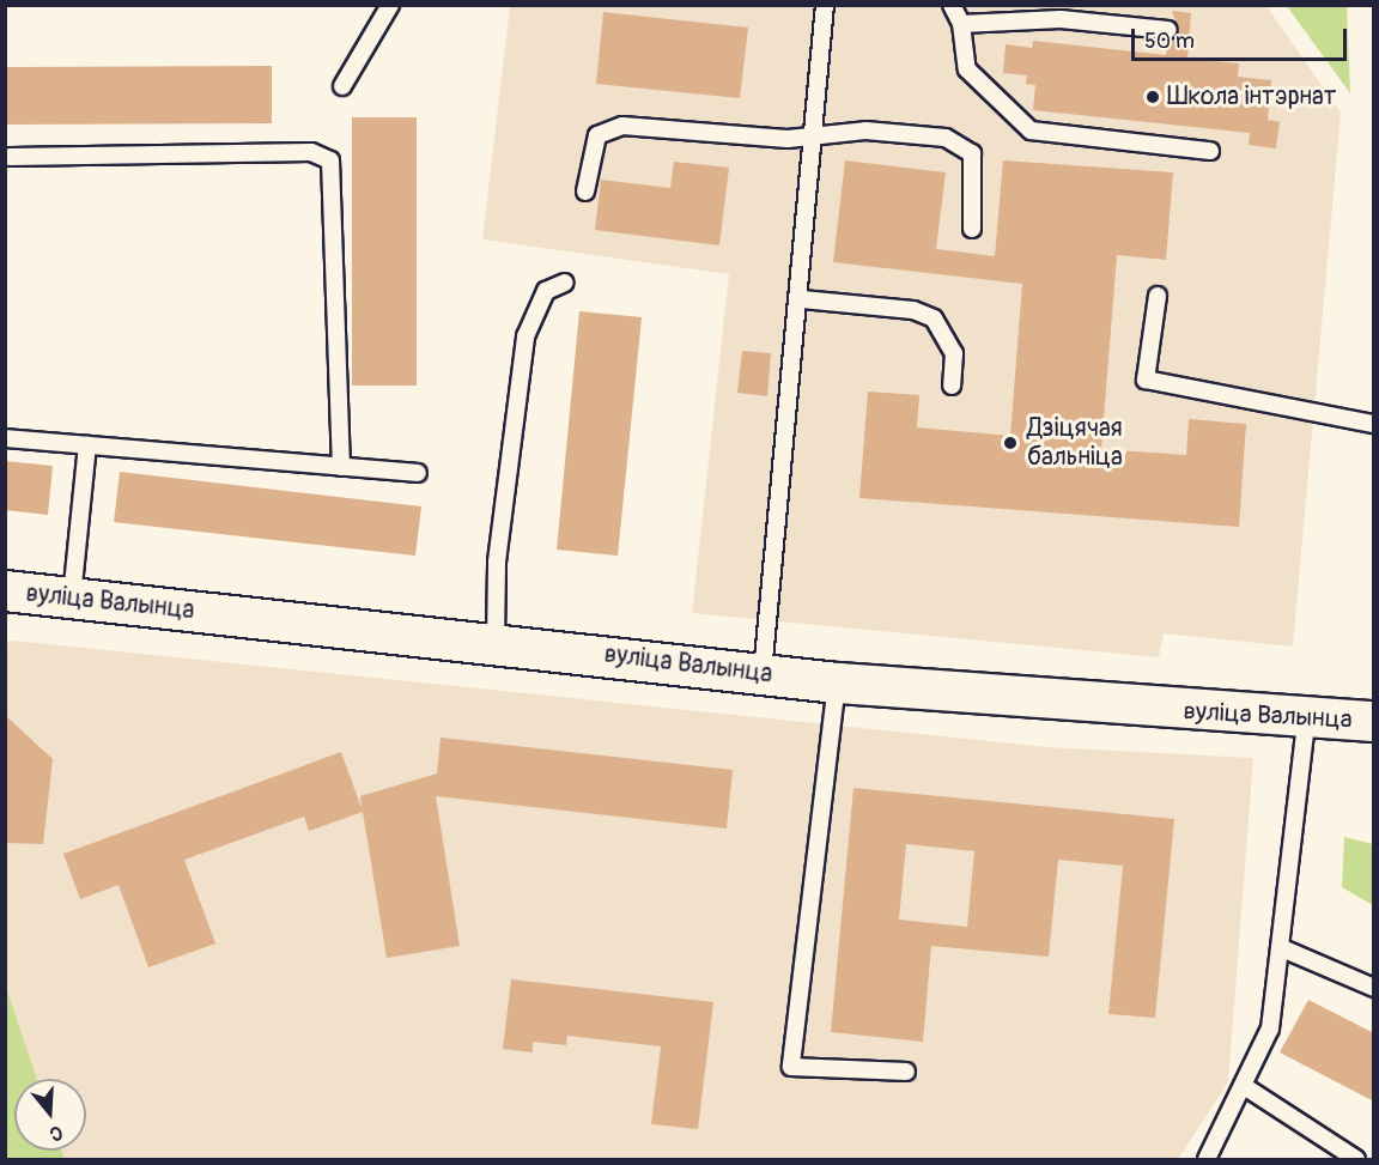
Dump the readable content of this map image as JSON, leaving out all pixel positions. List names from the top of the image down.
{
  "streets": {
    "street": ["вуліца Валынца"]
  },
  "places": ["Школа інтэрнат", "Дзіцячая бальніца"],
  "scale_bar": "50 m",
  "north": "bottom"
}
